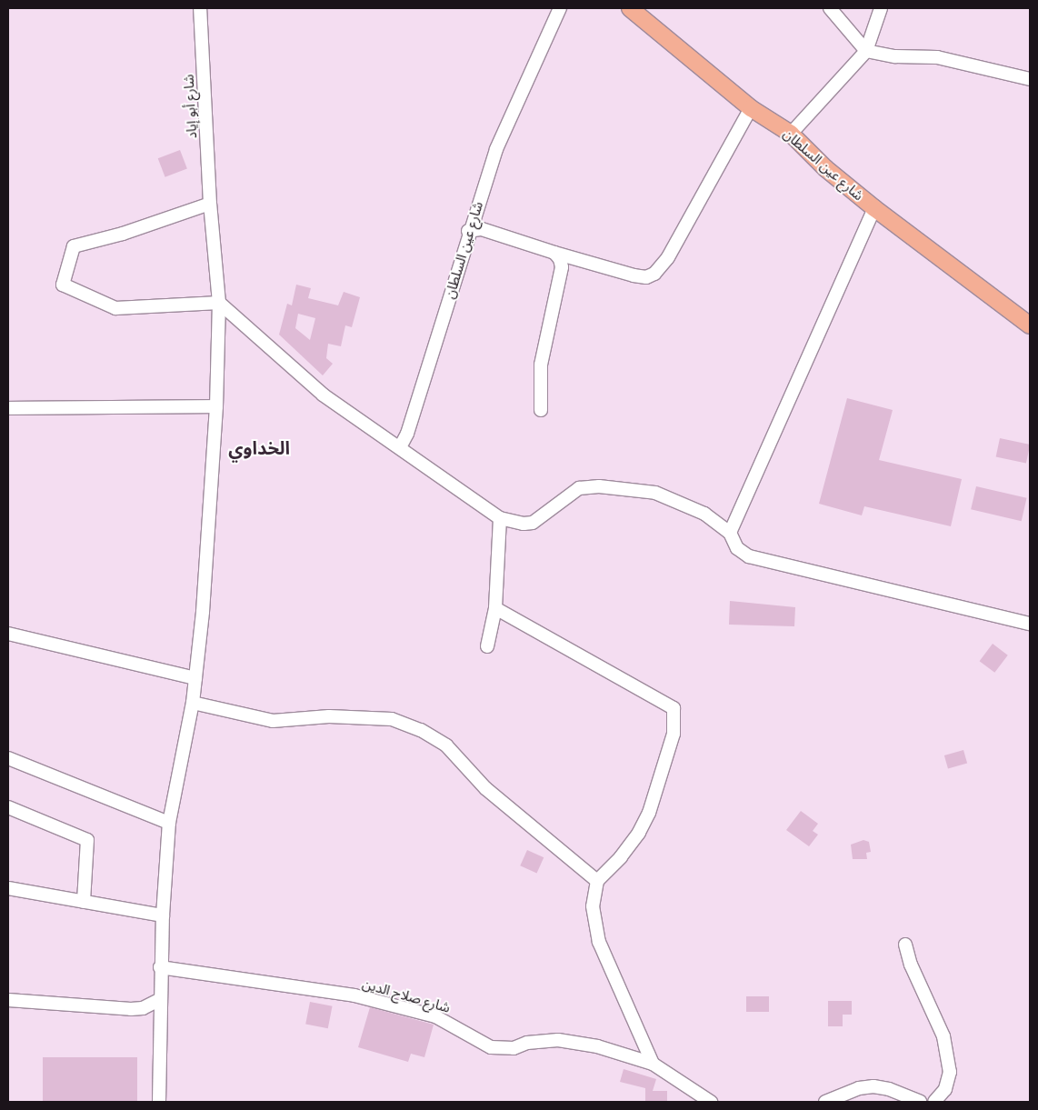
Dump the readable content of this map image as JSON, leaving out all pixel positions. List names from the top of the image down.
{
  "streets": {
    "main road": ["شارع عين السلطان"],
    "street": ["شارع أبو إياد", "شارع صلاح الدين"]
  },
  "crossings": [
    ["شارع أبو إياد", "شارع صلاح الدين"]
  ],
  "districts": ["الخداوي"]
}
